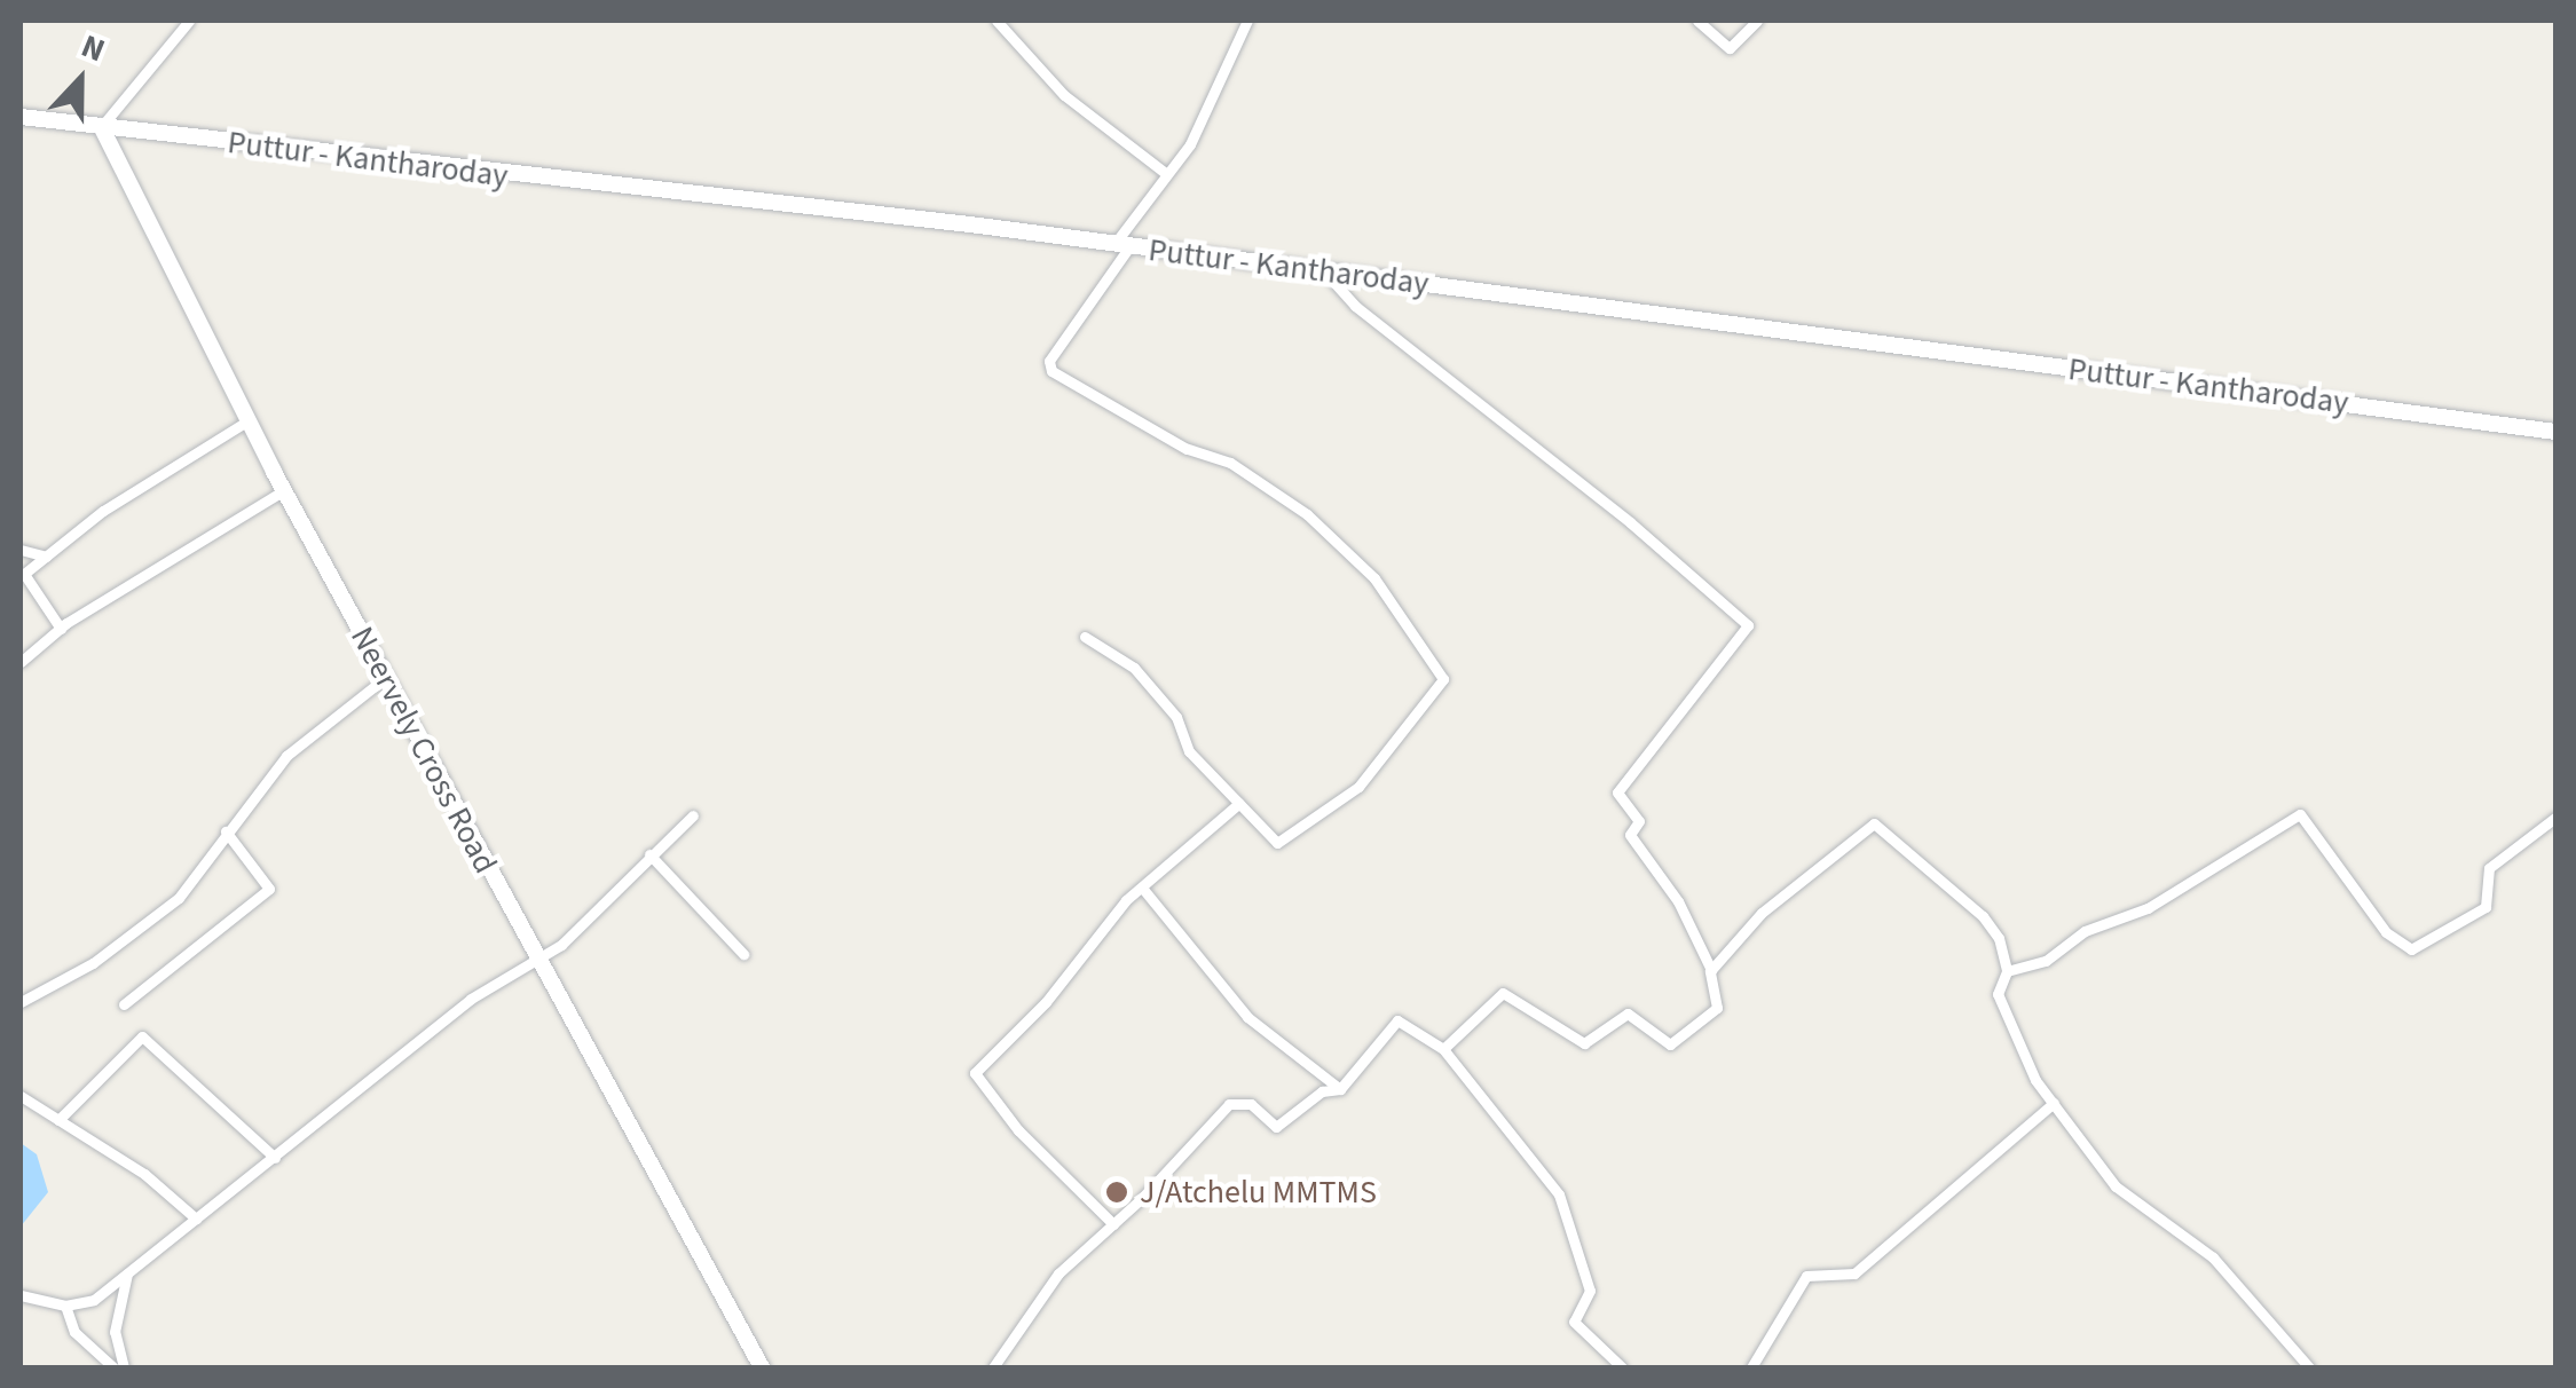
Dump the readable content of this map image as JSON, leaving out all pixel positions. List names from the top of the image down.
{
  "streets": {
    "main road": ["Puttur - Kantharoday", "Neervely Cross Road"]
  },
  "crossings": [
    ["Puttur - Kantharoday", "Neervely Cross Road"]
  ],
  "places": ["J/Atchelu MMTMS"],
  "north": "top"
}
